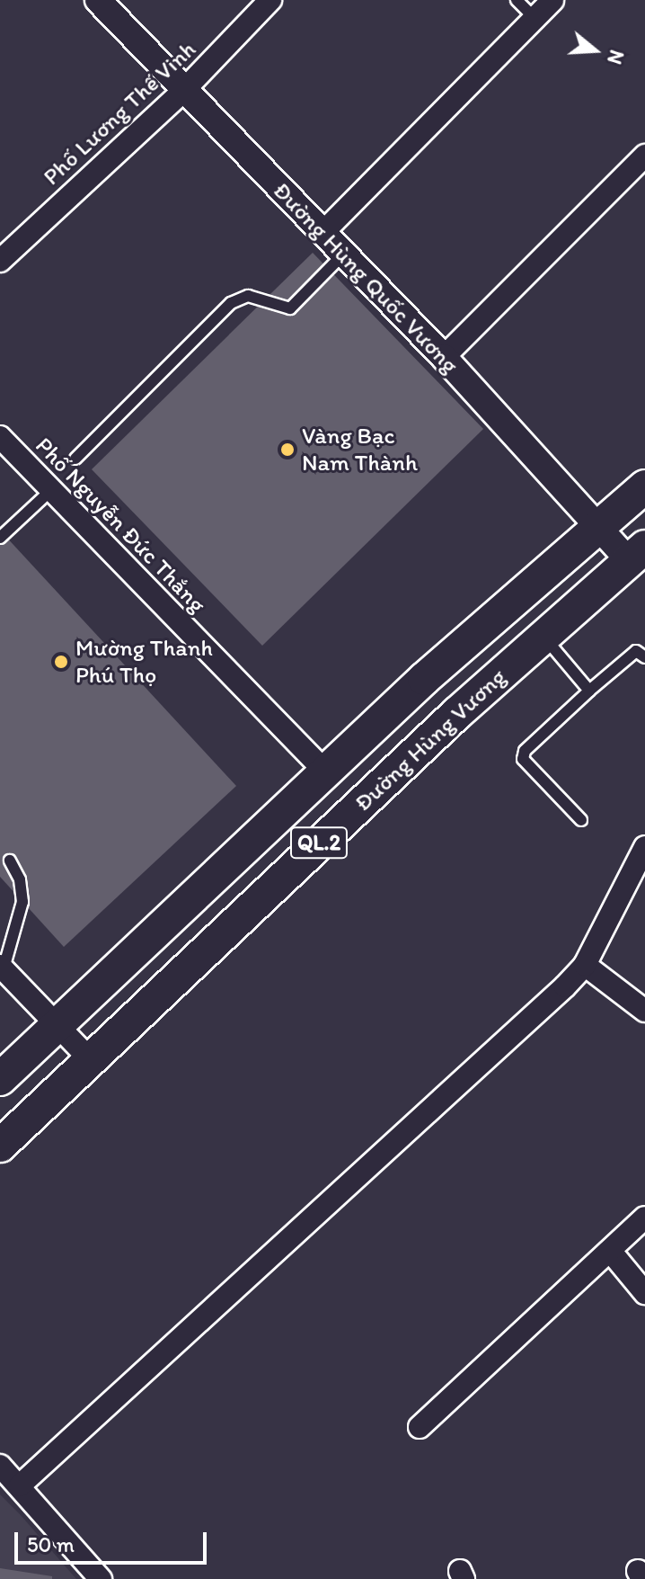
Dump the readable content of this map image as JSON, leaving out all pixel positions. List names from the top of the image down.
{
  "streets": {
    "main road": ["Đường Hùng Vương", "QL.2"],
    "street": ["Phố Lương Thế Vinh", "Đường Hùng Quốc Vương", "Phố Nguyễn Đức Thắng"]
  },
  "crossings": [
    ["Phố Lương Thế Vinh", "Đường Hùng Quốc Vương"],
    ["Đường Hùng Quốc Vương", "Đường Hùng Vương"],
    ["Phố Nguyễn Đức Thắng", "Đường Hùng Vương"]
  ],
  "places": ["Vàng Bạc Nam Thành", "Mường Thanh Phú Thọ"],
  "scale_bar": "50 m",
  "north": "right"
}
